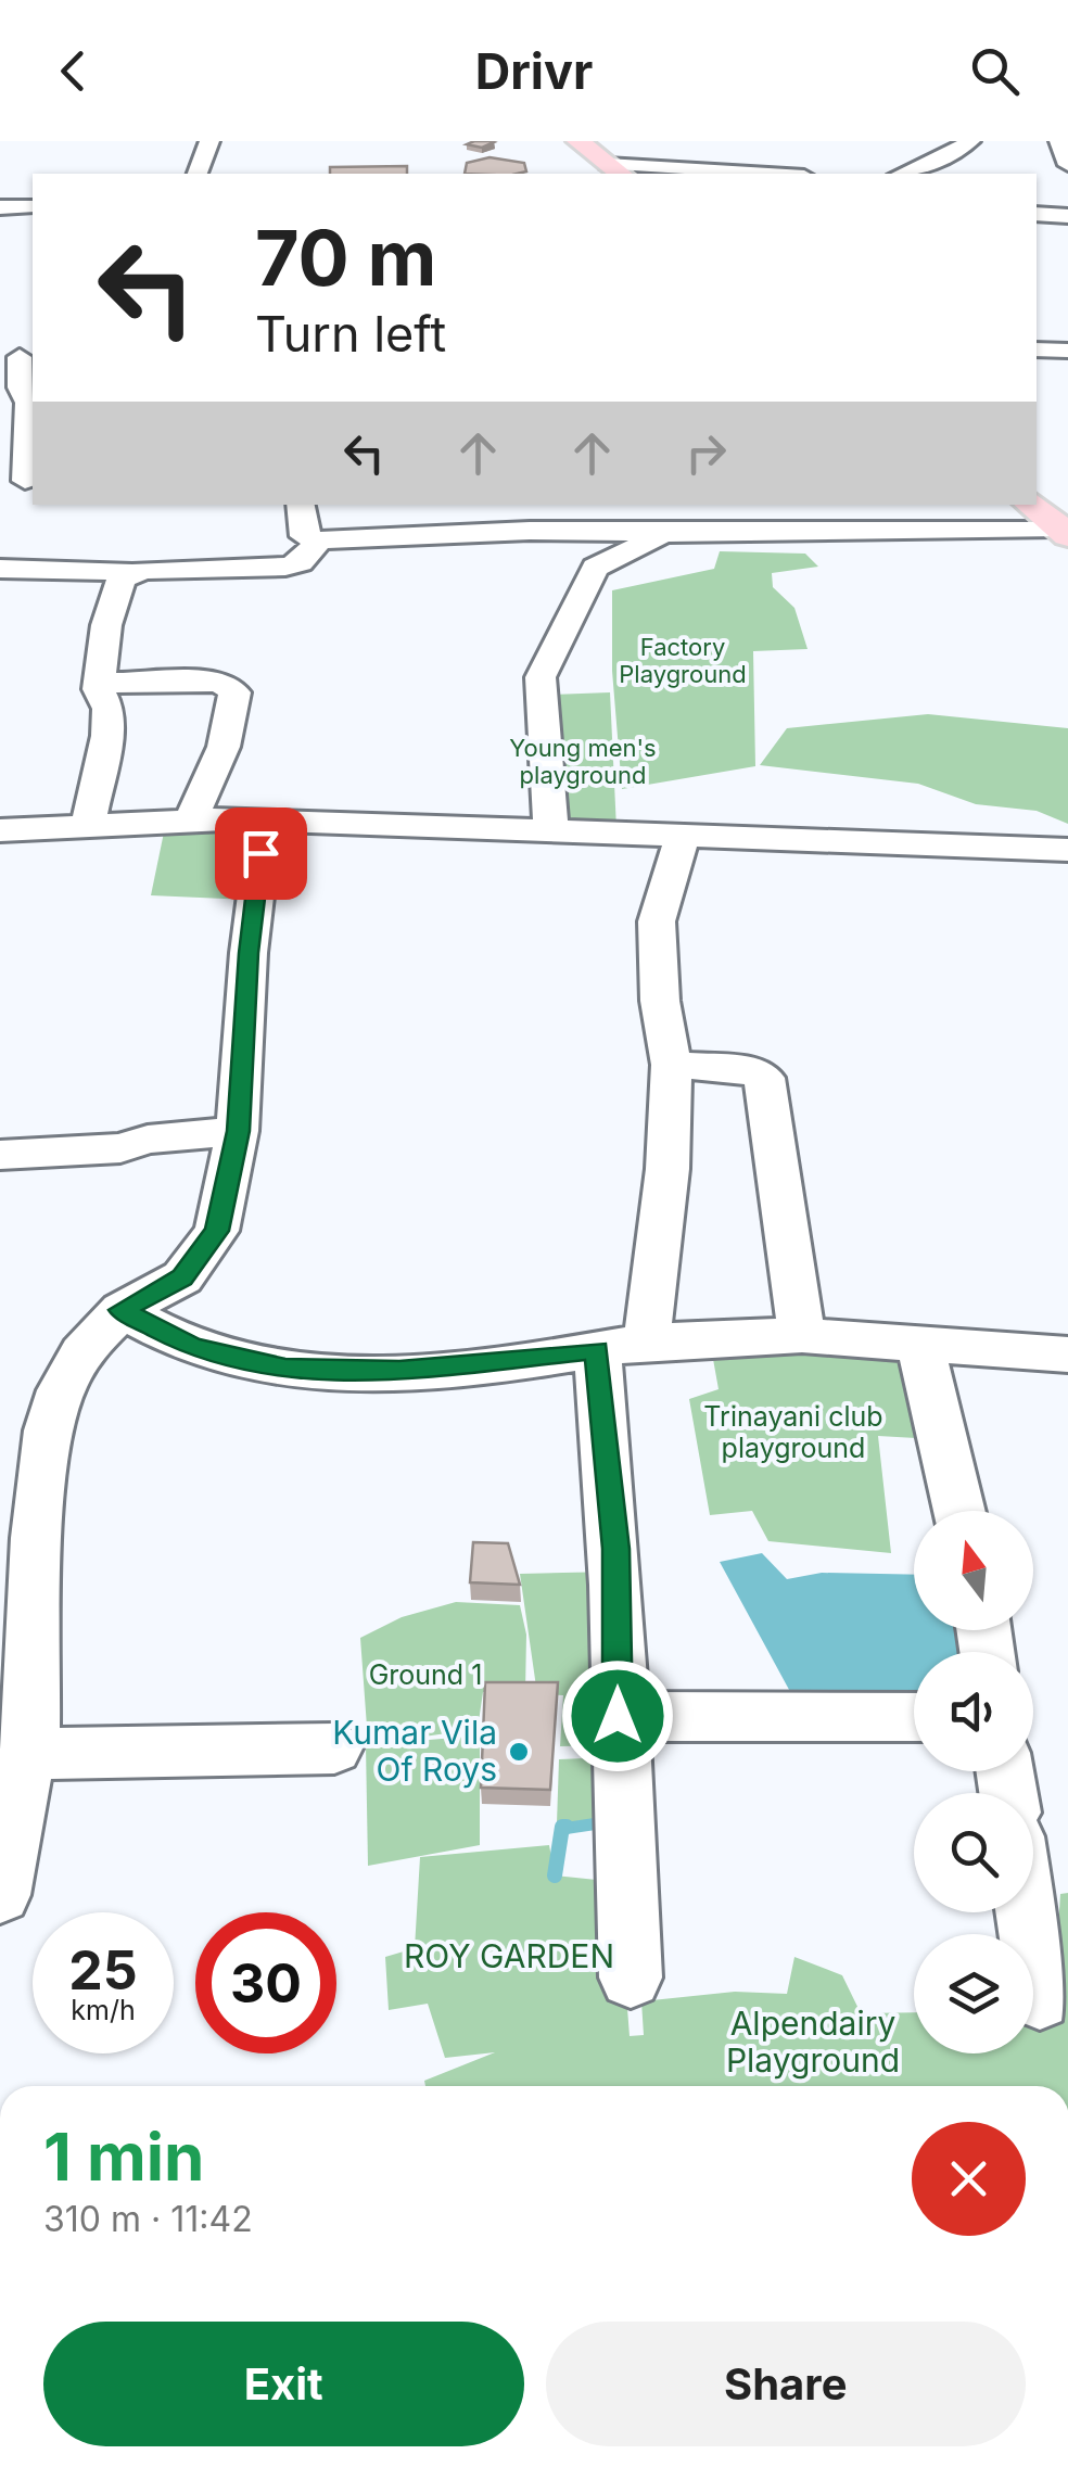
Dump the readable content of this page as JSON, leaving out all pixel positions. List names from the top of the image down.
{
  "parks": [
    "Factory Playground",
    "Young men's playground",
    "Trinayani club playground",
    "Ground 1",
    "ROY GARDEN",
    "Alpendairy Playground"
  ],
  "places": ["Kumar Vila Of Roys"],
  "north": "top",
  "page": {
    "header": "Drivr",
    "turn": ["70 m", "Turn left"],
    "speed": "25 km/h",
    "limit": "30",
    "heading": ["1 min", "310 m · 11:42"],
    "buttons": ["Exit", "Share"]
  }
}
